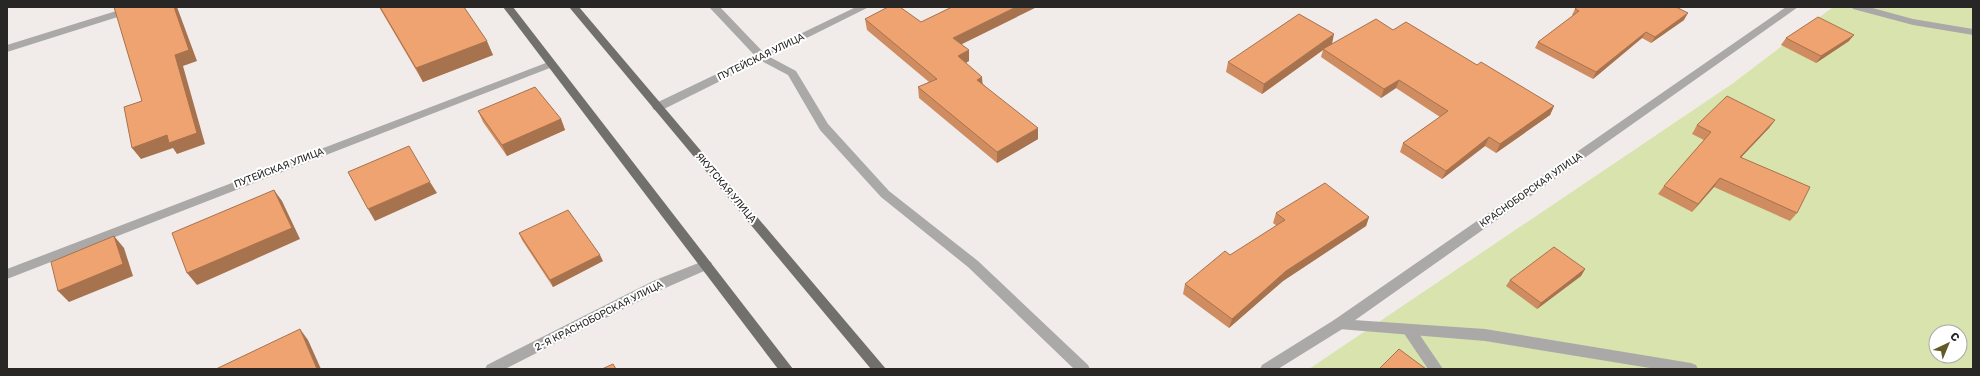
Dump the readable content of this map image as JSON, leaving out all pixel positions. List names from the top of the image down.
{
  "streets": {
    "main road": ["ЯКУТСКАЯ УЛИЦА"],
    "street": ["ПУТЕЙСКАЯ УЛИЦА", "КРАСНОБОРСКАЯ УЛИЦА", "2-Я КРАСНОБОРСКАЯ УЛИЦА"]
  },
  "crossings": [
    ["ПУТЕЙСКАЯ УЛИЦА", "ЯКУТСКАЯ УЛИЦА"]
  ],
  "north": "top right"
}
